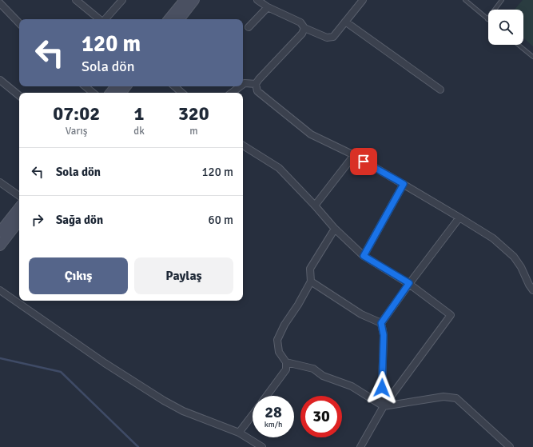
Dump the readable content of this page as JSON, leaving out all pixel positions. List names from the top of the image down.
{
  "page": {
    "turn": ["120 m", "Sola dön"],
    "eta": [
      "07:02",
      "Varış",
      "1",
      "dk",
      "320",
      "m"
    ],
    "list": [
      {
        "name": "Sola dön",
        "value": "120 m"
      },
      {
        "name": "Sağa dön",
        "value": "60 m"
      }
    ],
    "buttons": ["Çıkış", "Paylaş"],
    "speed": "28 km/h",
    "limit": "30"
  }
}
